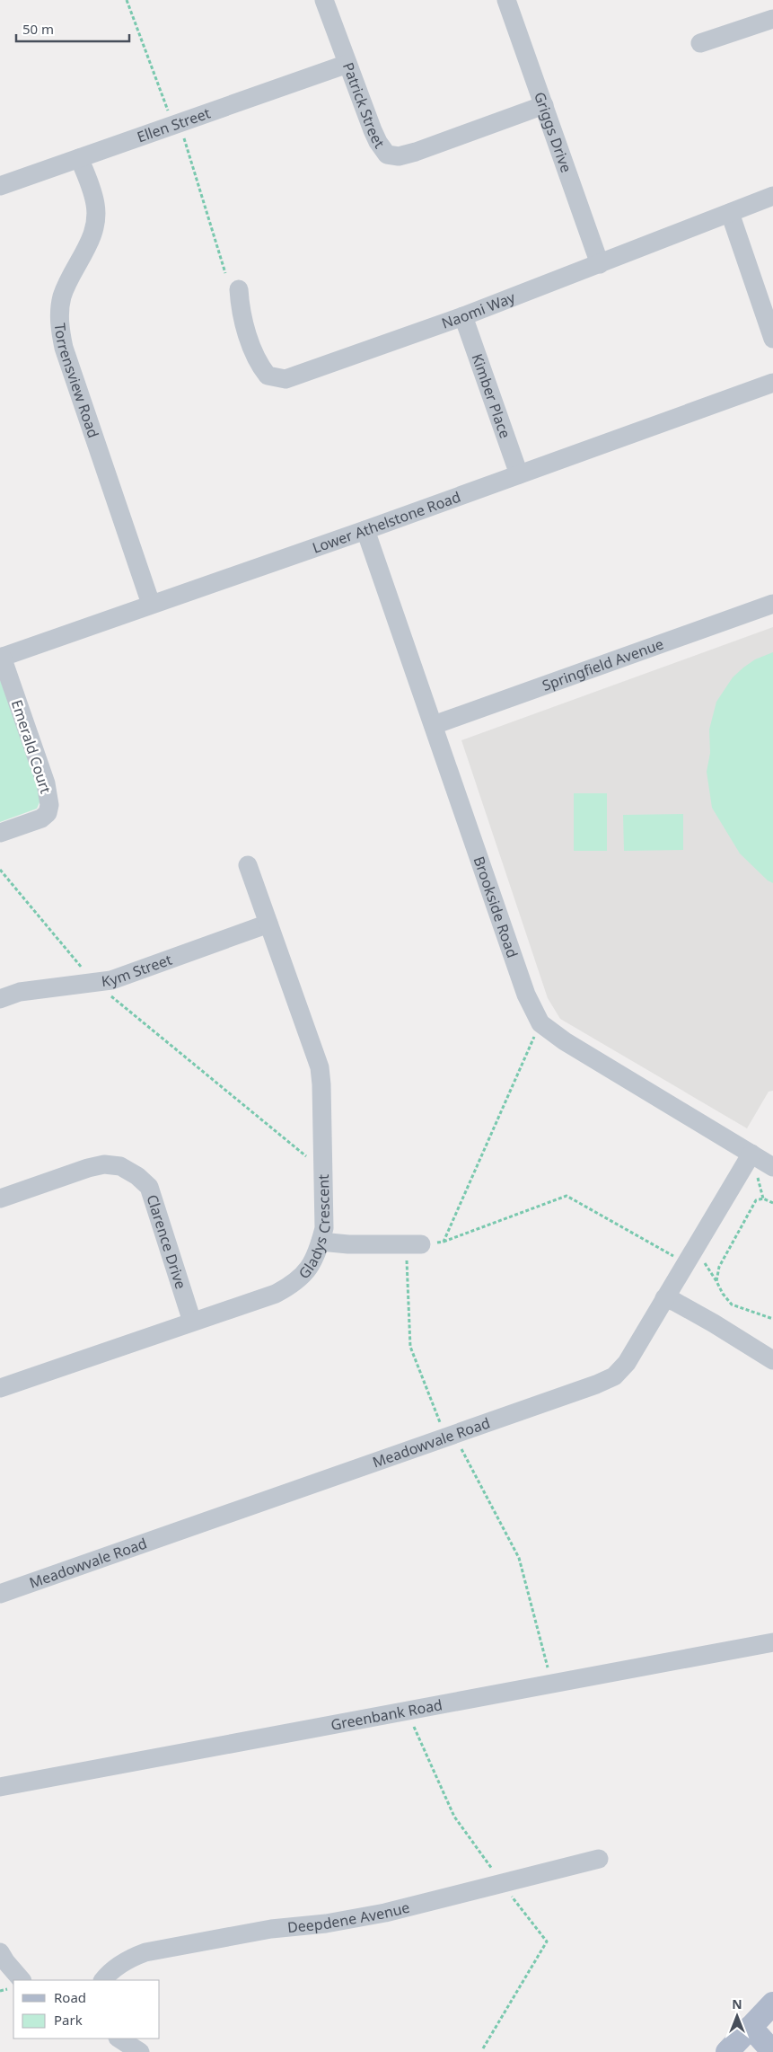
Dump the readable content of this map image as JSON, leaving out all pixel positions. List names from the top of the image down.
{
  "streets": {
    "street": [
      "Patrick Street",
      "Ellen Street",
      "Griggs Drive",
      "Naomi Way",
      "Torrensview Road",
      "Kimber Place",
      "Lower Athelstone Road",
      "Springfield Avenue",
      "Emerald Court",
      "Brookside Road",
      "Kym Street",
      "Gladys Crescent",
      "Clarence Drive",
      "Meadowvale Road",
      "Greenbank Road",
      "Deepdene Avenue"
    ]
  },
  "crossings": [
    ["Patrick Street", "Ellen Street"],
    ["Patrick Street", "Griggs Drive"],
    ["Ellen Street", "Torrensview Road"],
    ["Griggs Drive", "Naomi Way"],
    ["Naomi Way", "Kimber Place"],
    ["Torrensview Road", "Lower Athelstone Road"],
    ["Kimber Place", "Lower Athelstone Road"],
    ["Lower Athelstone Road", "Emerald Court"],
    ["Lower Athelstone Road", "Brookside Road"],
    ["Springfield Avenue", "Brookside Road"],
    ["Brookside Road", "Meadowvale Road"],
    ["Kym Street", "Gladys Crescent"],
    ["Gladys Crescent", "Clarence Drive"]
  ],
  "legend": ["Road", "Park"],
  "scale_bar": "50 m",
  "north": "top"
}
